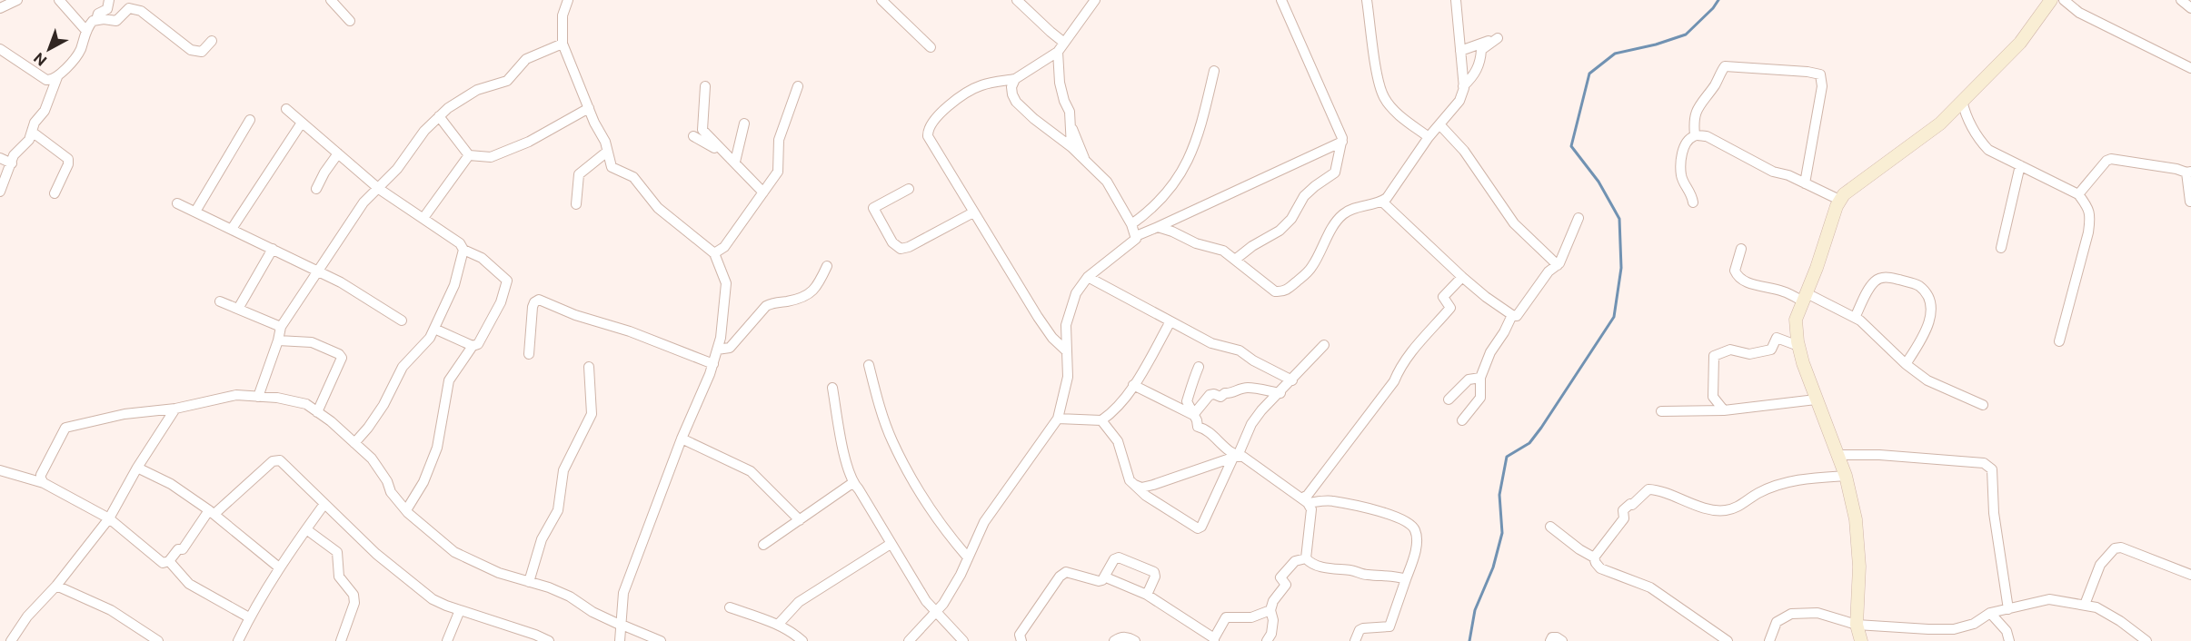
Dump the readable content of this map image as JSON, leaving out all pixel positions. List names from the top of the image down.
{
  "north": "bottom left"
}
